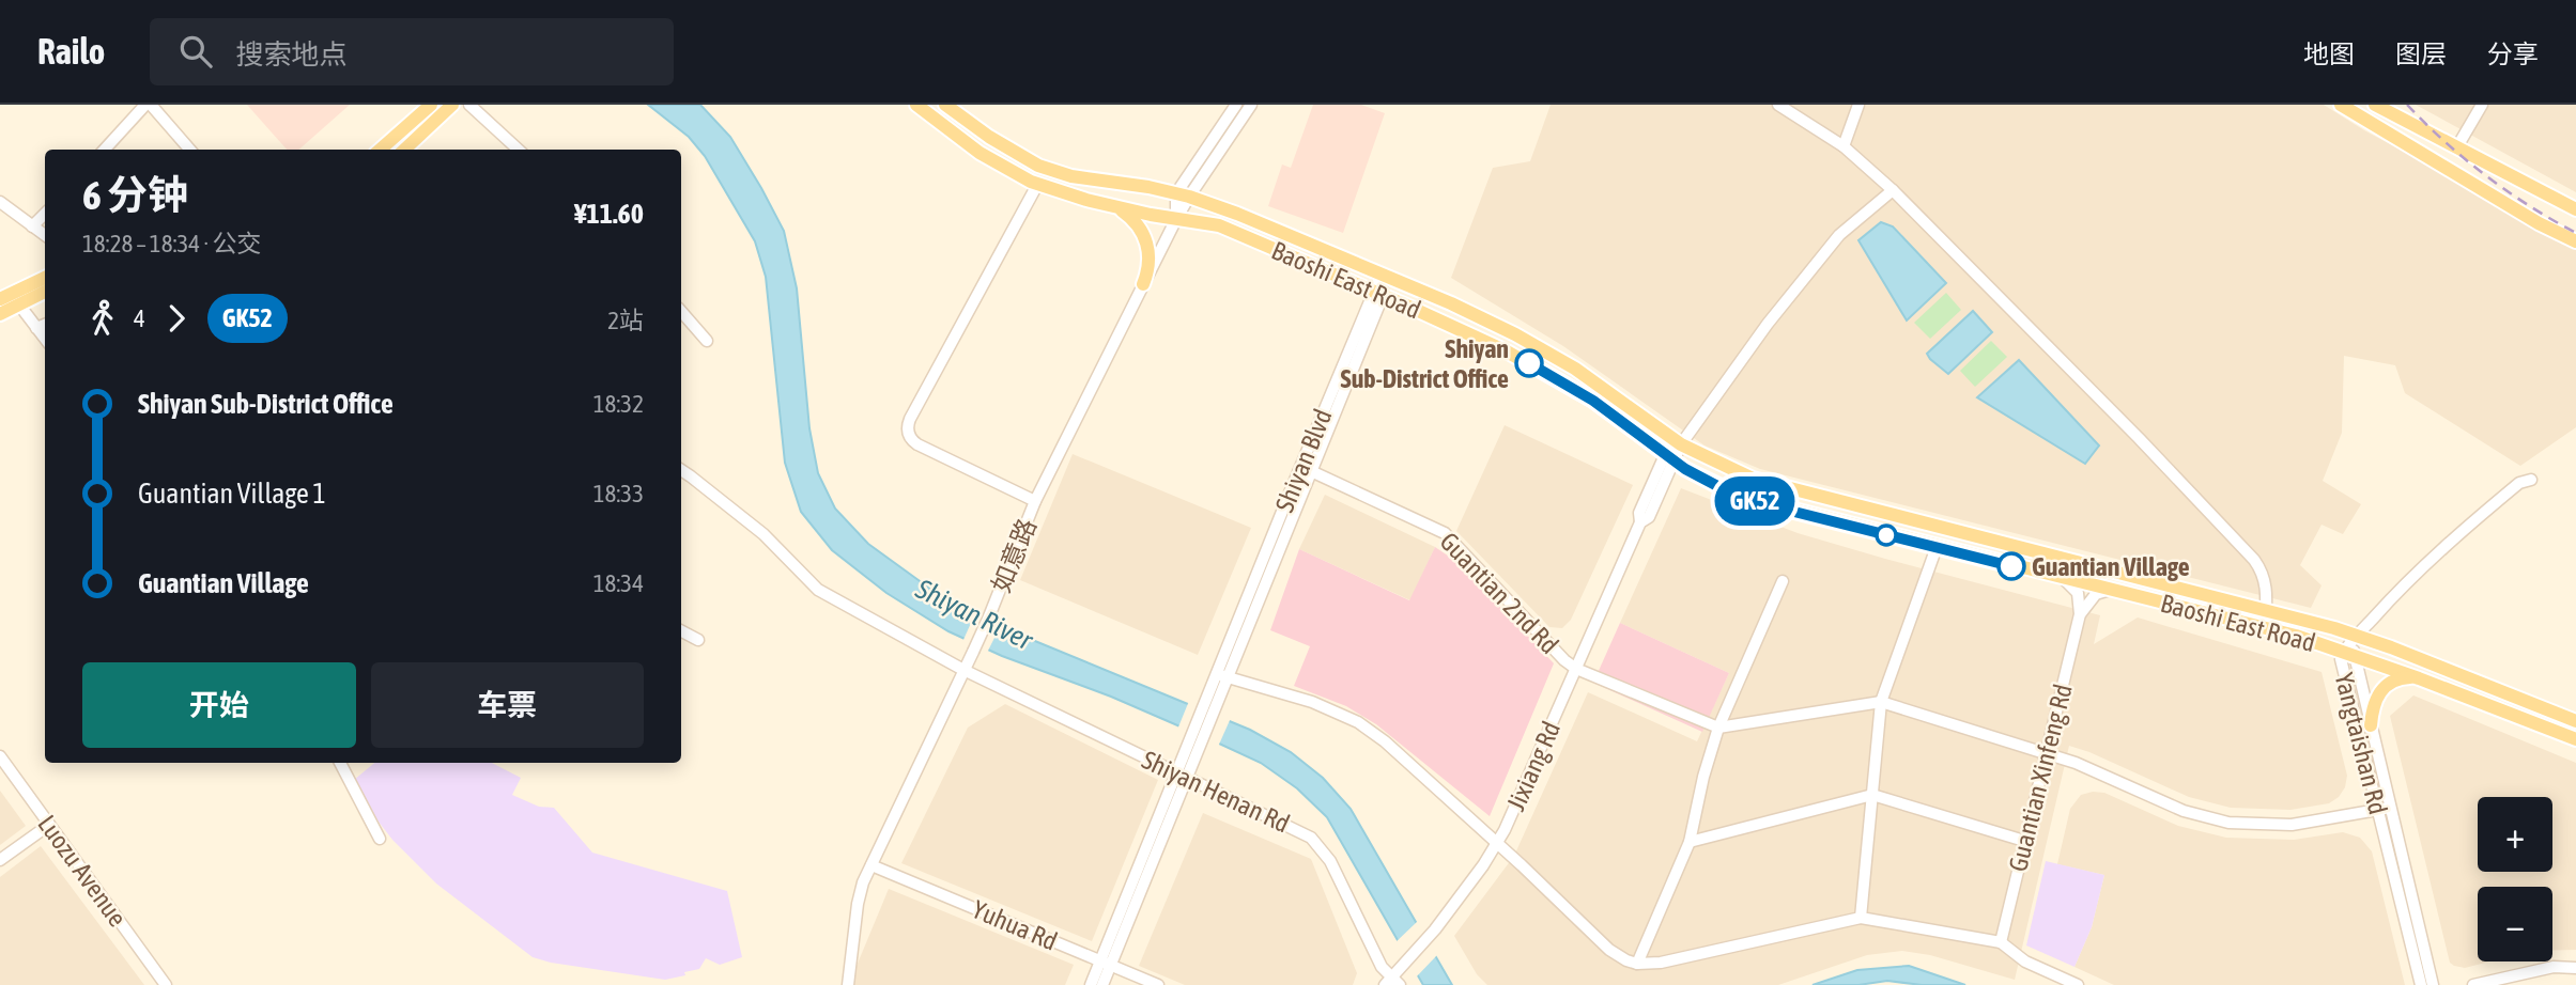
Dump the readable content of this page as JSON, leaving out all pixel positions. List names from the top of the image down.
{
  "streets": {
    "main road": ["Baoshi East Road"],
    "street": [
      "Shiyan Blvd",
      "如意路",
      "Guantian 2nd Rd",
      "Yangtaishan Rd",
      "Jixiang Rd",
      "Guantian Xinfeng Rd",
      "Shiyan Henan Rd",
      "Luozu Avenue",
      "Yuhua Rd"
    ]
  },
  "crossings": [
    ["Baoshi East Road", "Shiyan Blvd"],
    ["Baoshi East Road", "如意路"],
    ["Baoshi East Road", "Yangtaishan Rd"],
    ["Baoshi East Road", "Jixiang Rd"],
    ["Shiyan Blvd", "Guantian 2nd Rd"],
    ["Shiyan Blvd", "Shiyan Henan Rd"],
    ["Shiyan Blvd", "Yuhua Rd"],
    ["如意路", "Shiyan Henan Rd"],
    ["如意路", "Yuhua Rd"],
    ["Guantian 2nd Rd", "Jixiang Rd"],
    ["Jixiang Rd", "Shiyan Henan Rd"]
  ],
  "water": ["Shiyan River"],
  "places": ["Shiyan Sub-District Office", "Guantian Village"],
  "lines": ["bus line GK52"],
  "page": {
    "header": "Railo",
    "search": "搜索地点",
    "nav": ["地图", "图层", "分享"],
    "on_map": "GK52",
    "heading": ["6 分钟", "18:28 – 18:34 · 公交", "¥11.60"],
    "legs": ["4", "GK52", "2站"],
    "list": [
      {
        "name": "Shiyan Sub-District Office",
        "value": "18:32"
      },
      {
        "name": "Guantian Village 1",
        "value": "18:33"
      },
      {
        "name": "Guantian Village",
        "value": "18:34"
      }
    ],
    "buttons": ["开始", "车票"],
    "map_buttons": ["+", "−"]
  }
}
